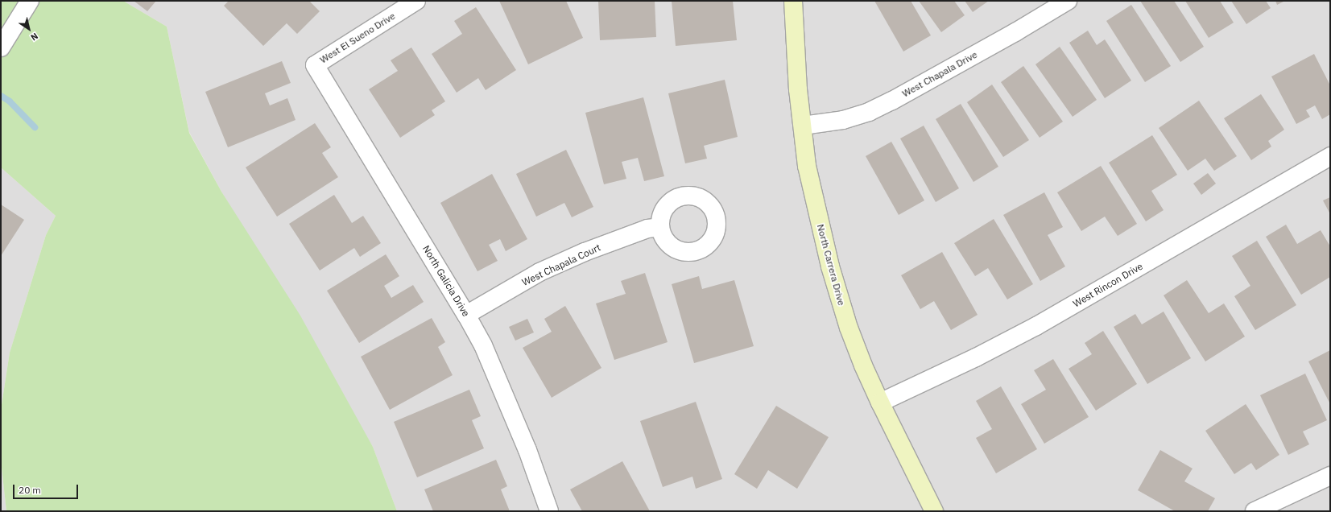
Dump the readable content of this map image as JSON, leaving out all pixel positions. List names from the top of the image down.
{
  "streets": {
    "street": [
      "West El Sueno Drive",
      "West Chapala Drive",
      "West Chapala Court",
      "North Carrera Drive",
      "North Galicia Drive",
      "West Rincon Drive"
    ]
  },
  "crossings": [
    ["West El Sueno Drive", "North Galicia Drive"],
    ["West Chapala Drive", "North Carrera Drive"],
    ["West Chapala Court", "North Galicia Drive"],
    ["North Carrera Drive", "West Rincon Drive"]
  ],
  "scale_bar": "20 m",
  "north": "bottom right"
}
